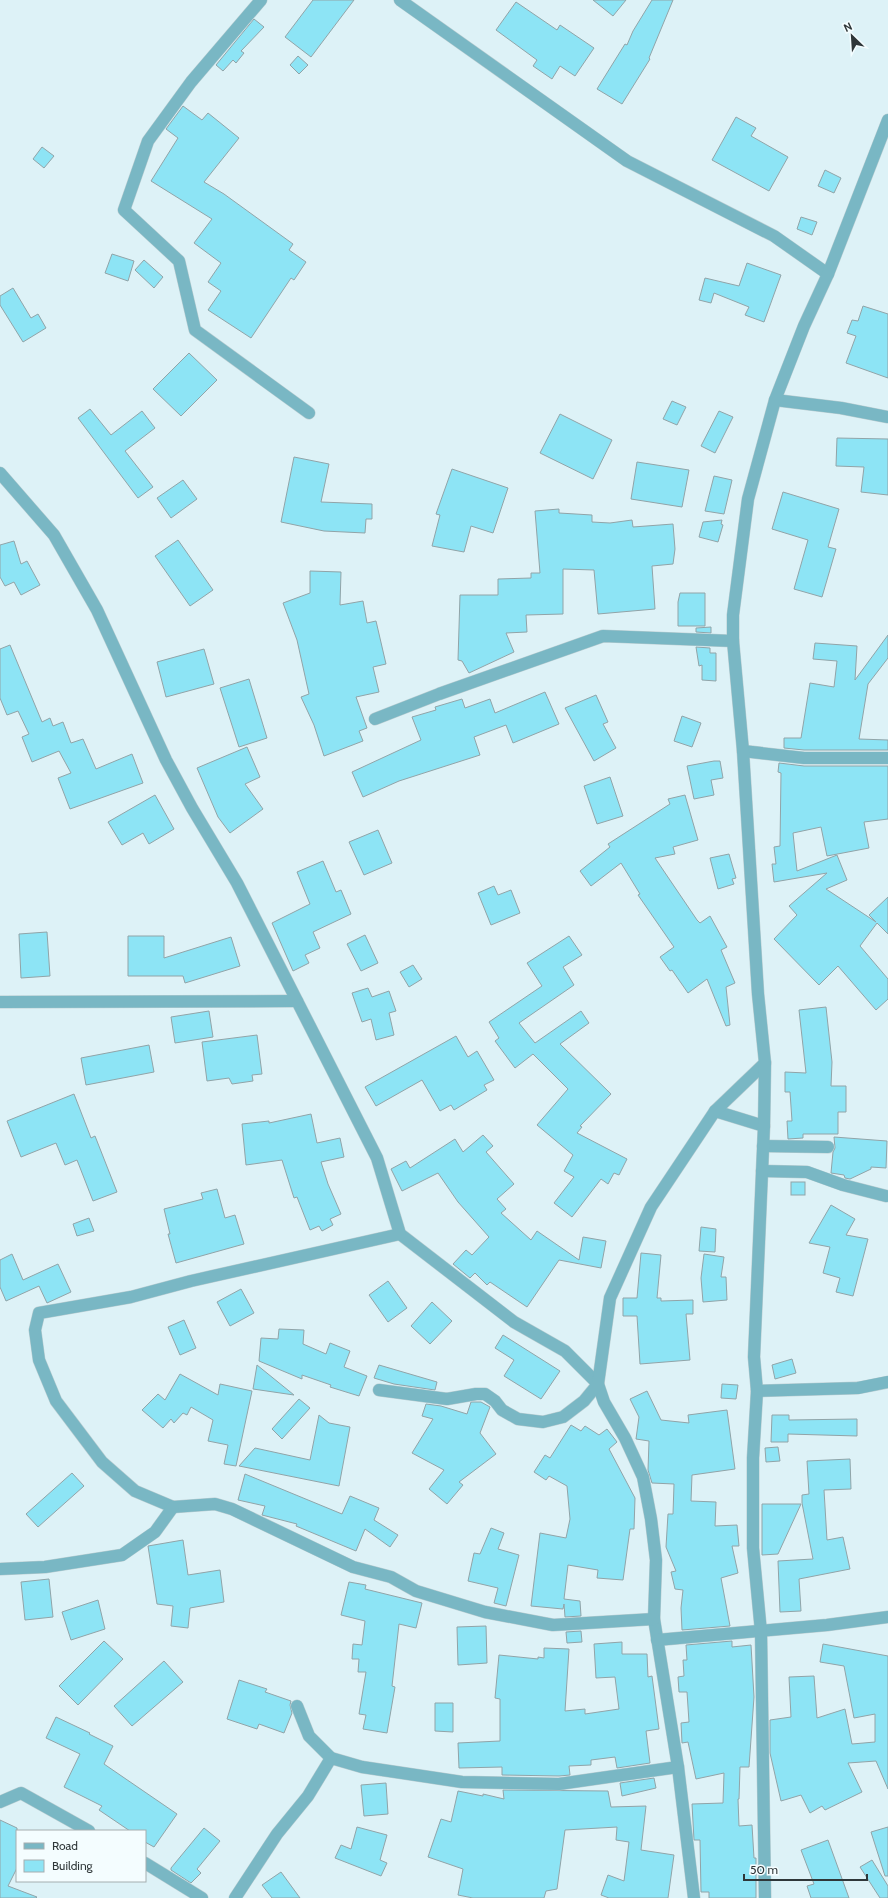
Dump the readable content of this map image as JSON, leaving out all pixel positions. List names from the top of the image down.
{
  "legend": ["Road", "Building"],
  "scale_bar": "50 m",
  "north": "top left"
}
